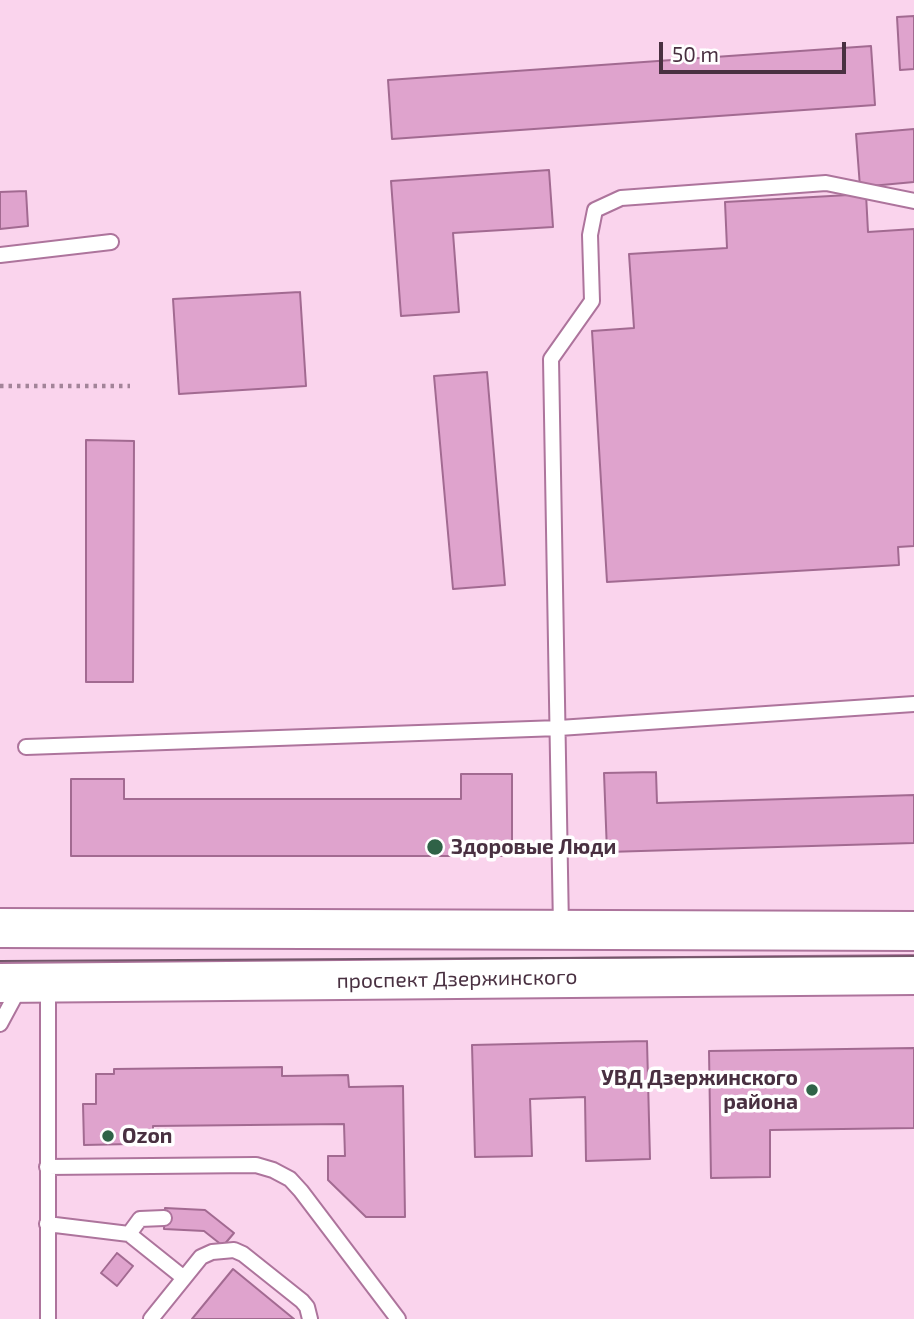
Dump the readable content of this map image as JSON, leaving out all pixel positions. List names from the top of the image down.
{
  "streets": {
    "main road": ["проспект Дзержинского"]
  },
  "places": ["Здоровые Люди", "УВД Дзержинского района", "Ozon"],
  "scale_bar": "50 m"
}
